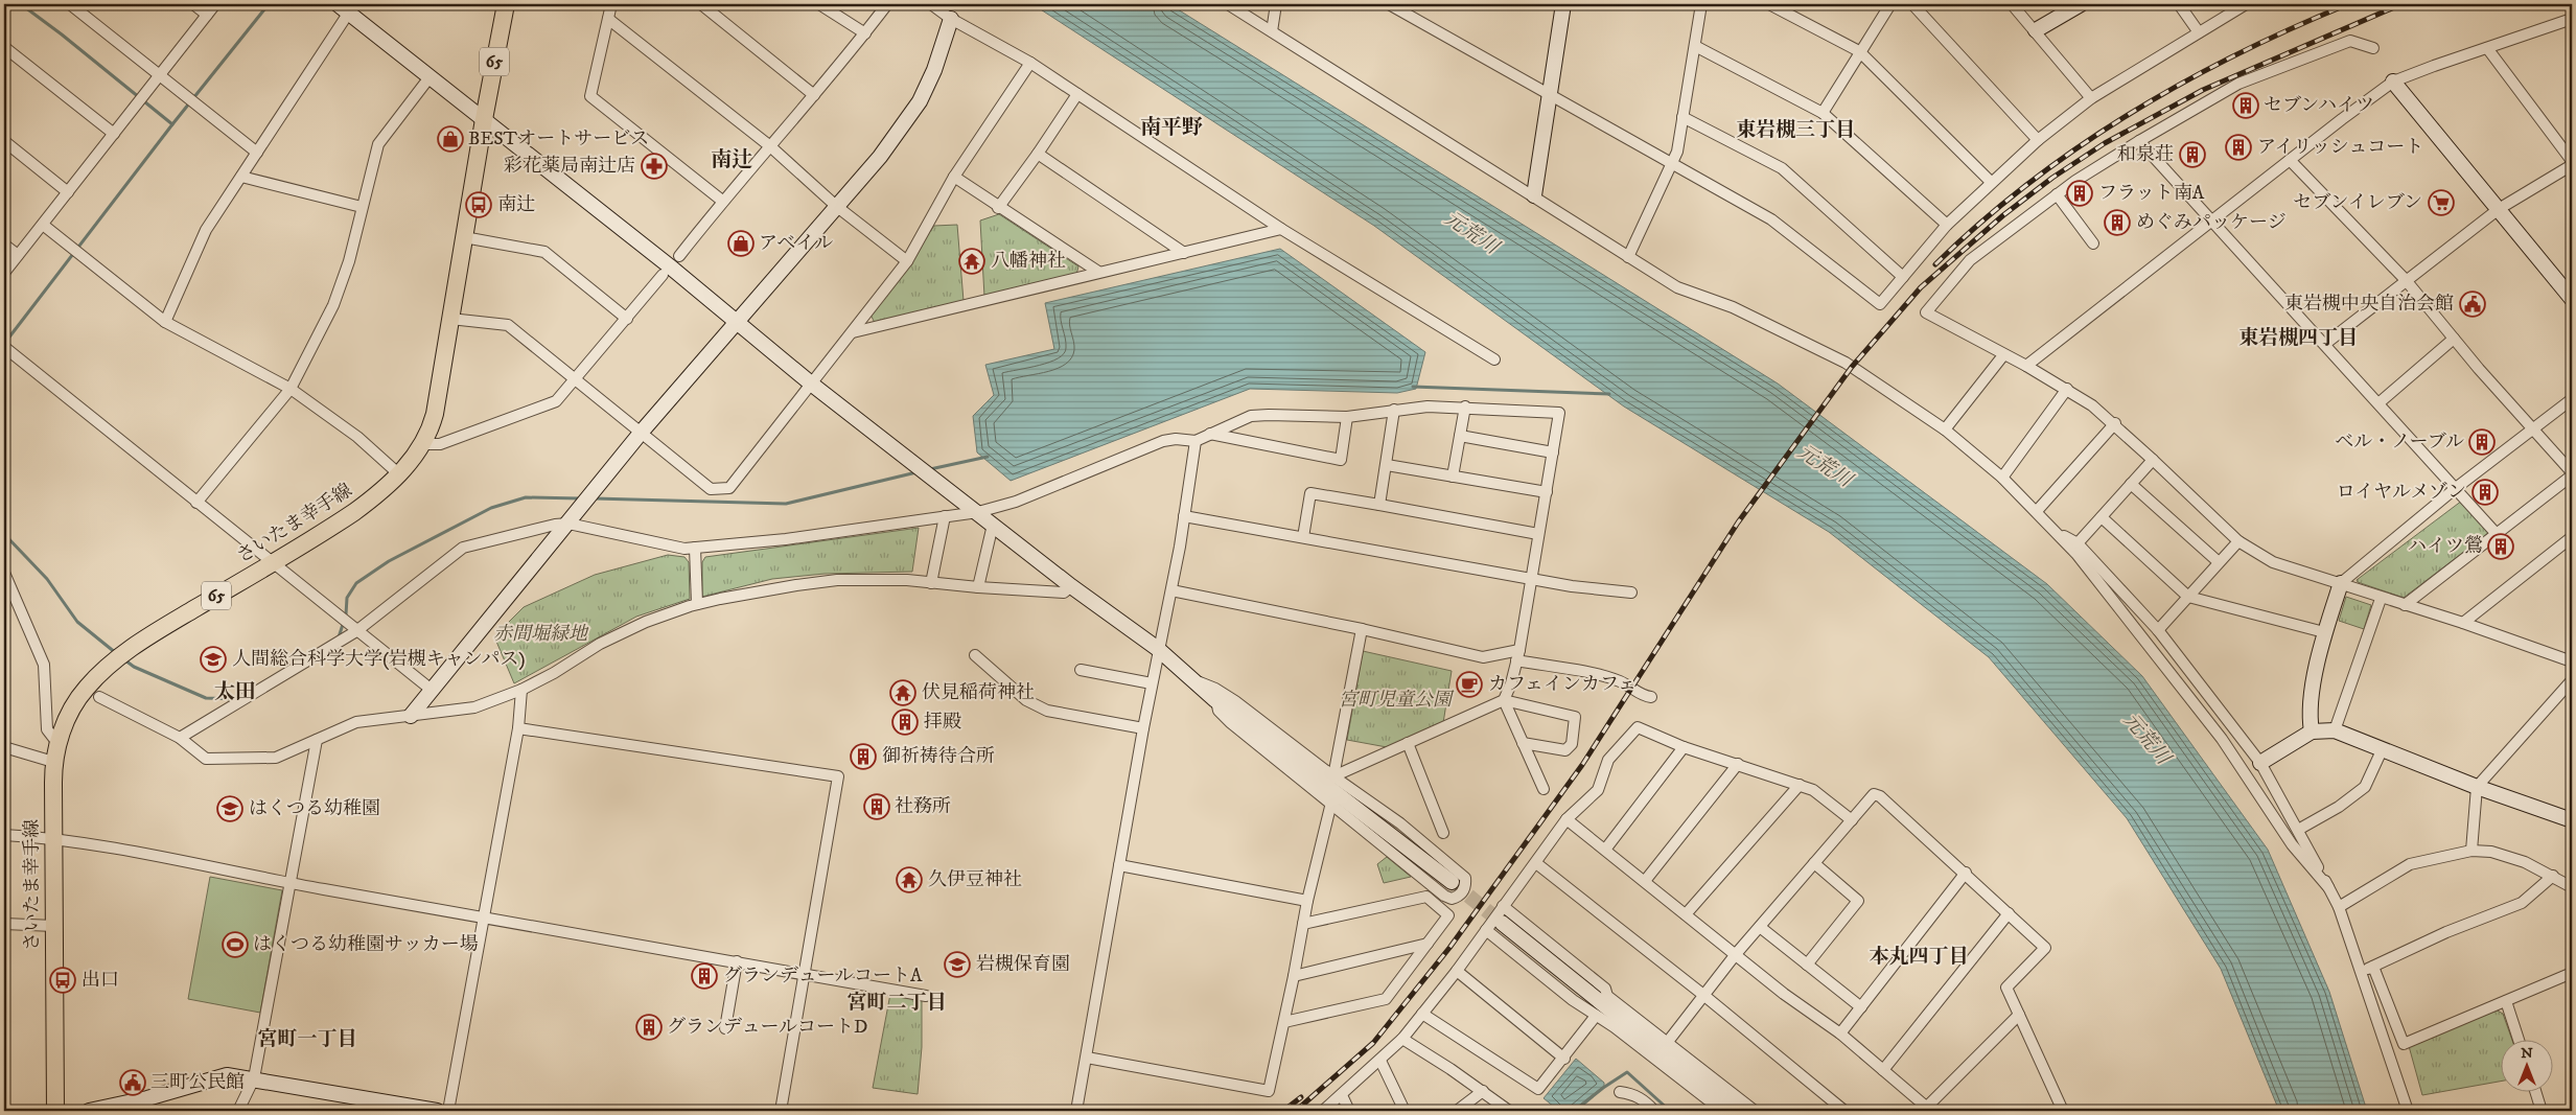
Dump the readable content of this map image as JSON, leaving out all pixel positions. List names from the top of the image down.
{
  "streets": {
    "main road": ["65", "さいたま幸手線"]
  },
  "districts": [
    "南平野",
    "東岩槻三丁目",
    "南辻",
    "東岩槻四丁目",
    "太田",
    "本丸四丁目",
    "宮町二丁目",
    "宮町一丁目"
  ],
  "water": ["元荒川"],
  "parks": ["赤間堀緑地", "宮町児童公園"],
  "places": {
    "building": [
      "セブンハイツ",
      "アイリッシュコート",
      "和泉荘",
      "フラット南A",
      "めぐみパッケージ",
      "ベル・ノーブル",
      "ロイヤルメゾン",
      "ハイツ鶯",
      "拝殿",
      "御祈祷待合所",
      "社務所",
      "グランデュールコートA",
      "グランデュールコートD"
    ],
    "shop": ["BESTオートサービス", "アベイル"],
    "pharmacy": ["彩花薬局南辻店"],
    "supermarket": ["セブンイレブン"],
    "bus stop": ["南辻", "出口"],
    "temple": ["八幡神社", "伏見稲荷神社", "久伊豆神社"],
    "public building": ["東岩槻中央自治会館", "三町公民館"],
    "school or university": ["人間総合科学大学(岩槻キャンパス)", "はくつる幼稚園", "岩槻保育園"],
    "cafe": ["カフェインカフェ"],
    "sports": ["はくつる幼稚園サッカー場"]
  },
  "north": "top"
}
